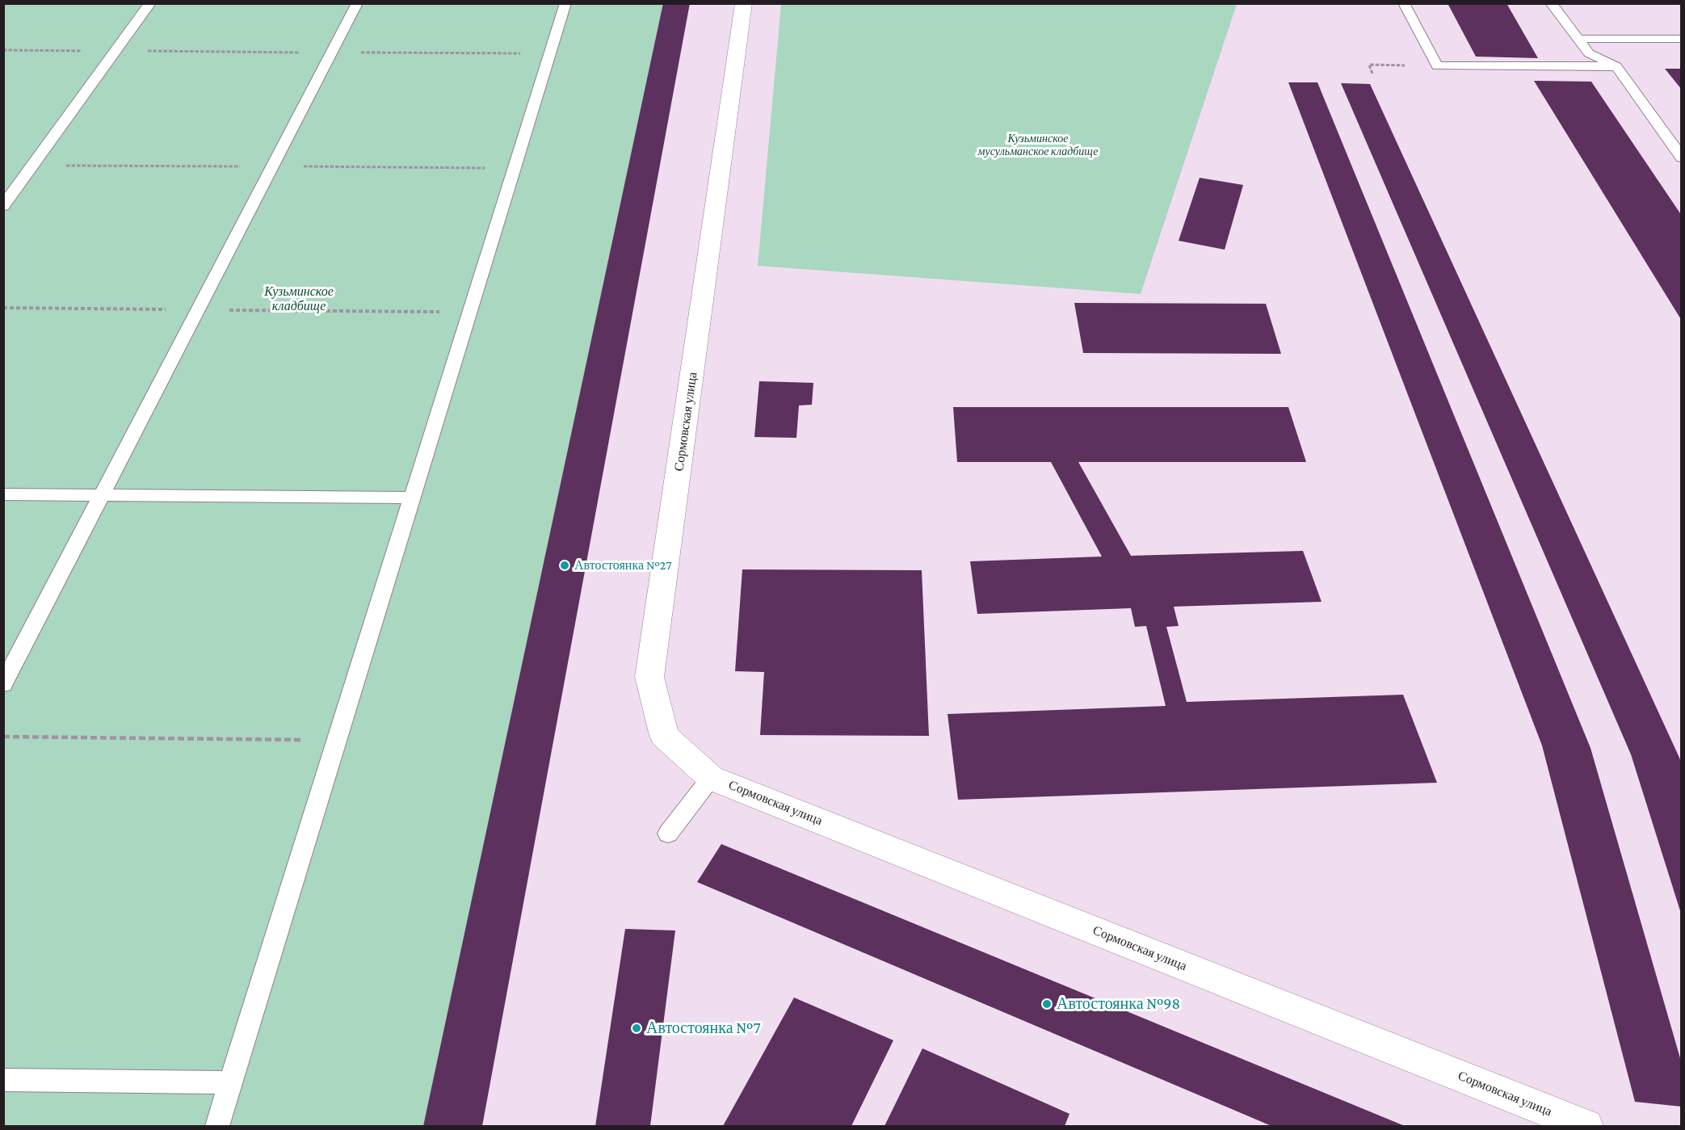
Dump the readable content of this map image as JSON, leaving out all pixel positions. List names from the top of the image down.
{
  "streets": {
    "street": ["Сормовская улица"]
  },
  "parks": ["Кузьминское мусульманское кладбище", "Кузьминское кладбище"],
  "places": ["Автостоянка №27", "Автостоянка №98", "Автостоянка №7"]
}
